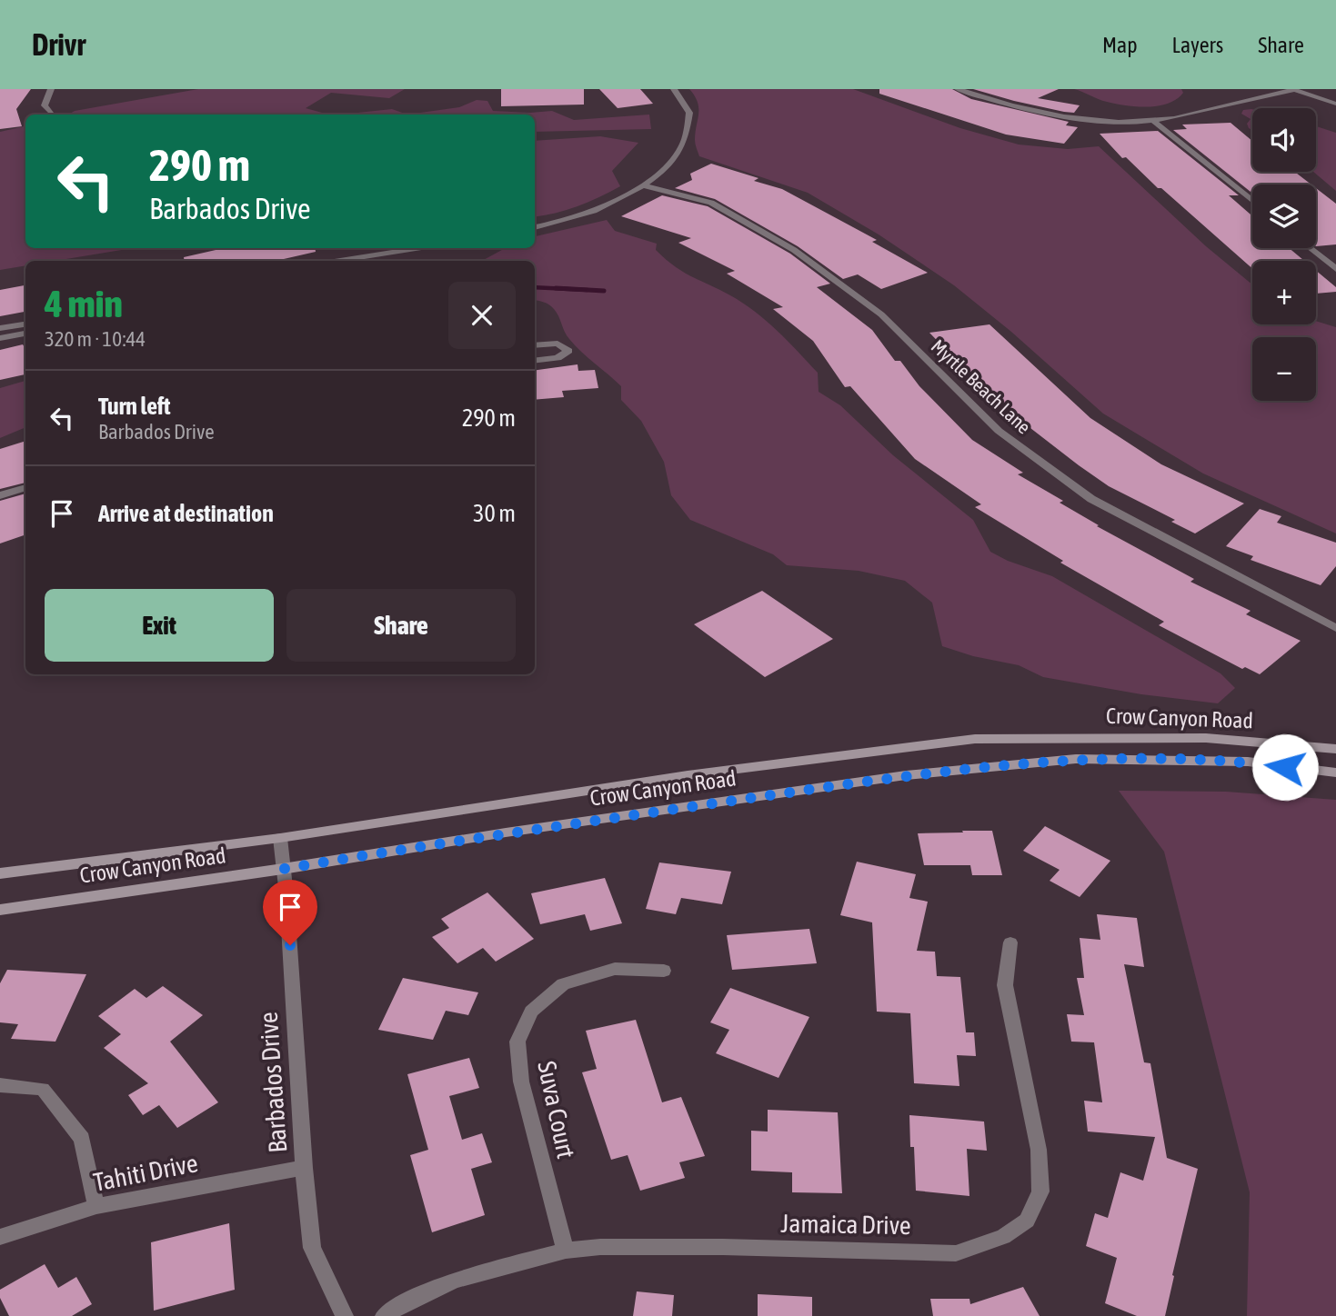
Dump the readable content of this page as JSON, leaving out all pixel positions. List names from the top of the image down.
{
  "streets": {
    "main road": ["Crow Canyon Road"],
    "street": [
      "Myrtle Beach Lane",
      "Barbados Drive",
      "Suva Court",
      "Tahiti Drive",
      "Jamaica Drive"
    ]
  },
  "crossings": [
    ["Crow Canyon Road", "Barbados Drive"],
    ["Barbados Drive", "Tahiti Drive"],
    ["Suva Court", "Jamaica Drive"]
  ],
  "page": {
    "header": "Drivr",
    "nav": ["Map", "Layers", "Share"],
    "map_buttons": ["+", "−"],
    "turn": ["290 m", "Barbados Drive"],
    "heading": ["4 min", "320 m · 10:44"],
    "list": [
      {
        "name": "Turn left",
        "note": "Barbados Drive",
        "value": "290 m"
      },
      {
        "name": "Arrive at destination",
        "value": "30 m"
      }
    ],
    "buttons": ["Exit", "Share"]
  }
}
